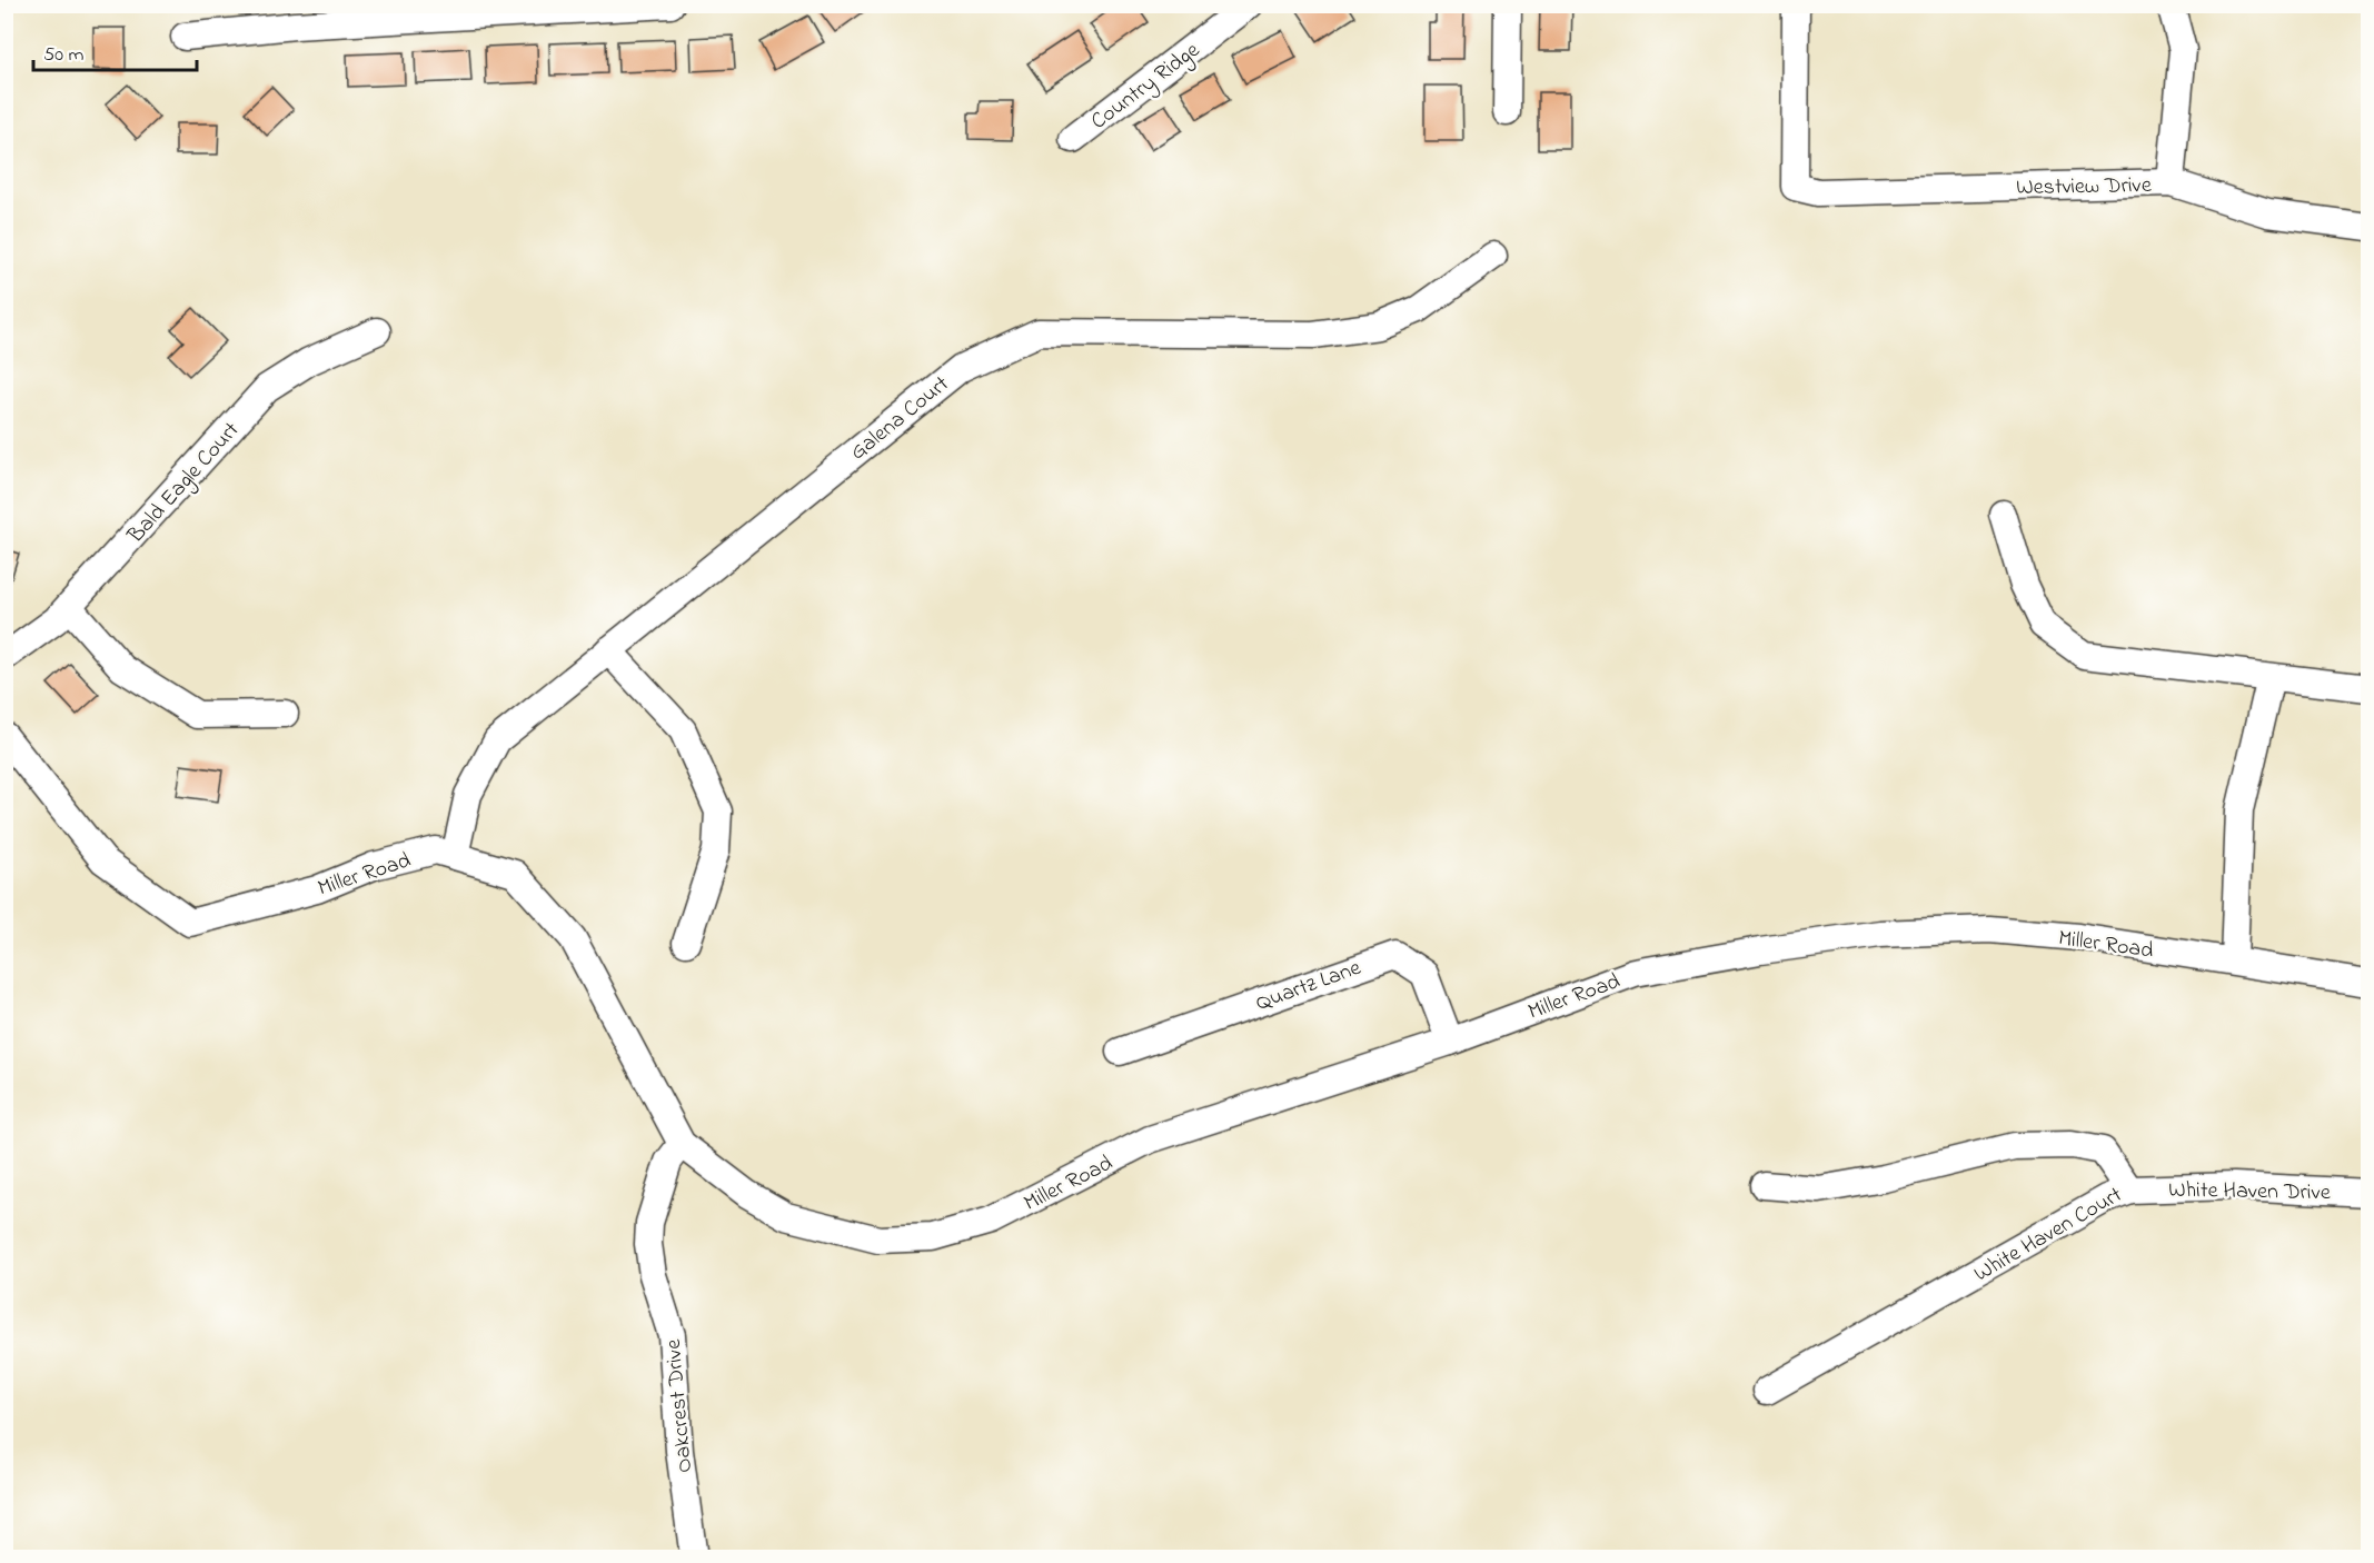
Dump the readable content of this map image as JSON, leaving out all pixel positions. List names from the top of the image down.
{
  "streets": {
    "street": [
      "Country Ridge",
      "Westview Drive",
      "Galena Court",
      "Bald Eagle Court",
      "Miller Road",
      "Quartz Lane",
      "White Haven Drive",
      "White Haven Court",
      "Oakcrest Drive"
    ]
  },
  "crossings": [
    ["Galena Court", "Miller Road"],
    ["Miller Road", "Quartz Lane"],
    ["Miller Road", "Oakcrest Drive"],
    ["White Haven Drive", "White Haven Court"]
  ],
  "scale_bar": "50 m"
}
